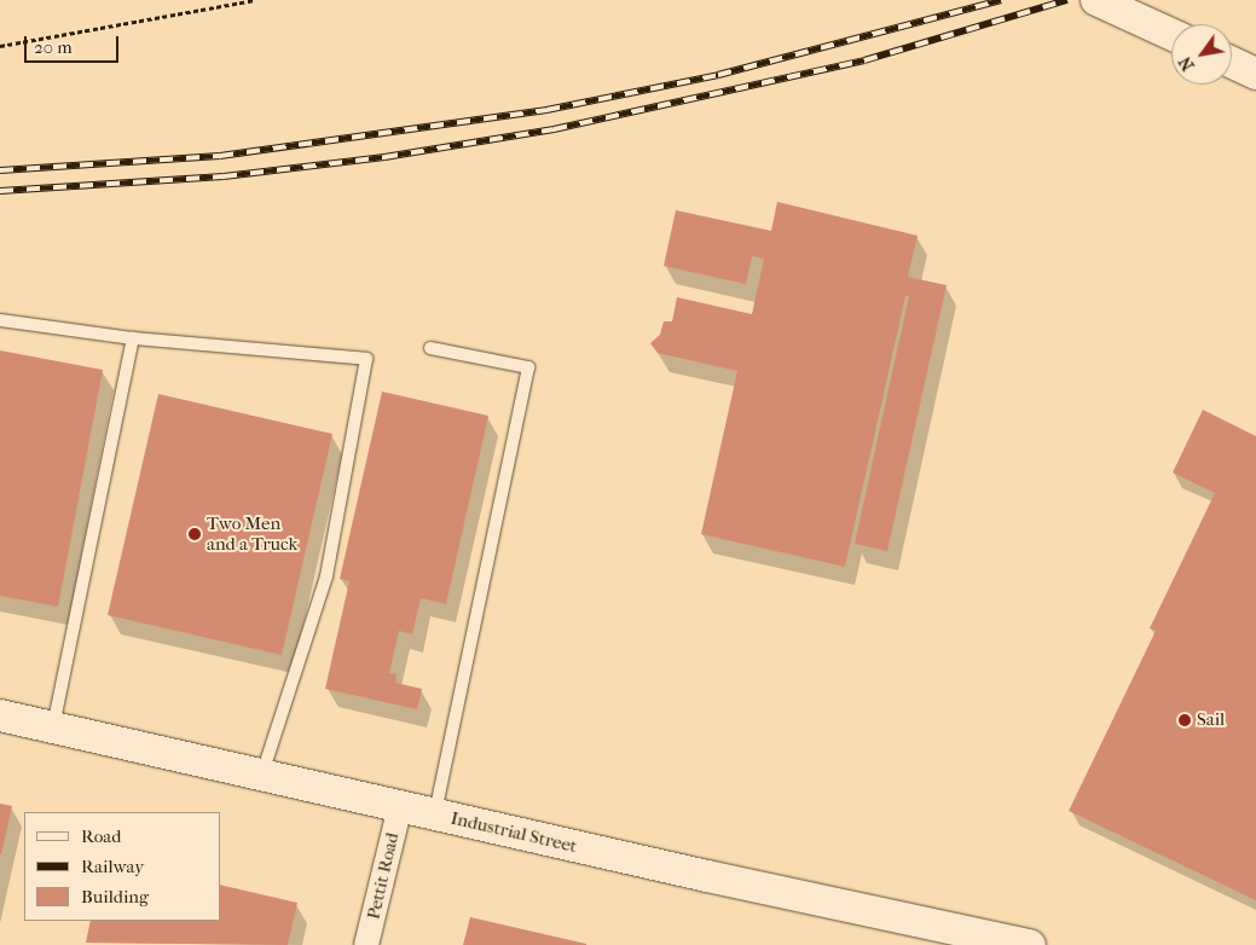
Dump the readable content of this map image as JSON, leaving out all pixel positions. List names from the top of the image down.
{
  "streets": {
    "street": ["Industrial Street", "Pettit Road"]
  },
  "crossings": [
    ["Industrial Street", "Pettit Road"]
  ],
  "places": ["Two Men and a Truck", "Sail"],
  "legend": ["Road", "Railway", "Building"],
  "scale_bar": "20 m",
  "north": "bottom left"
}
